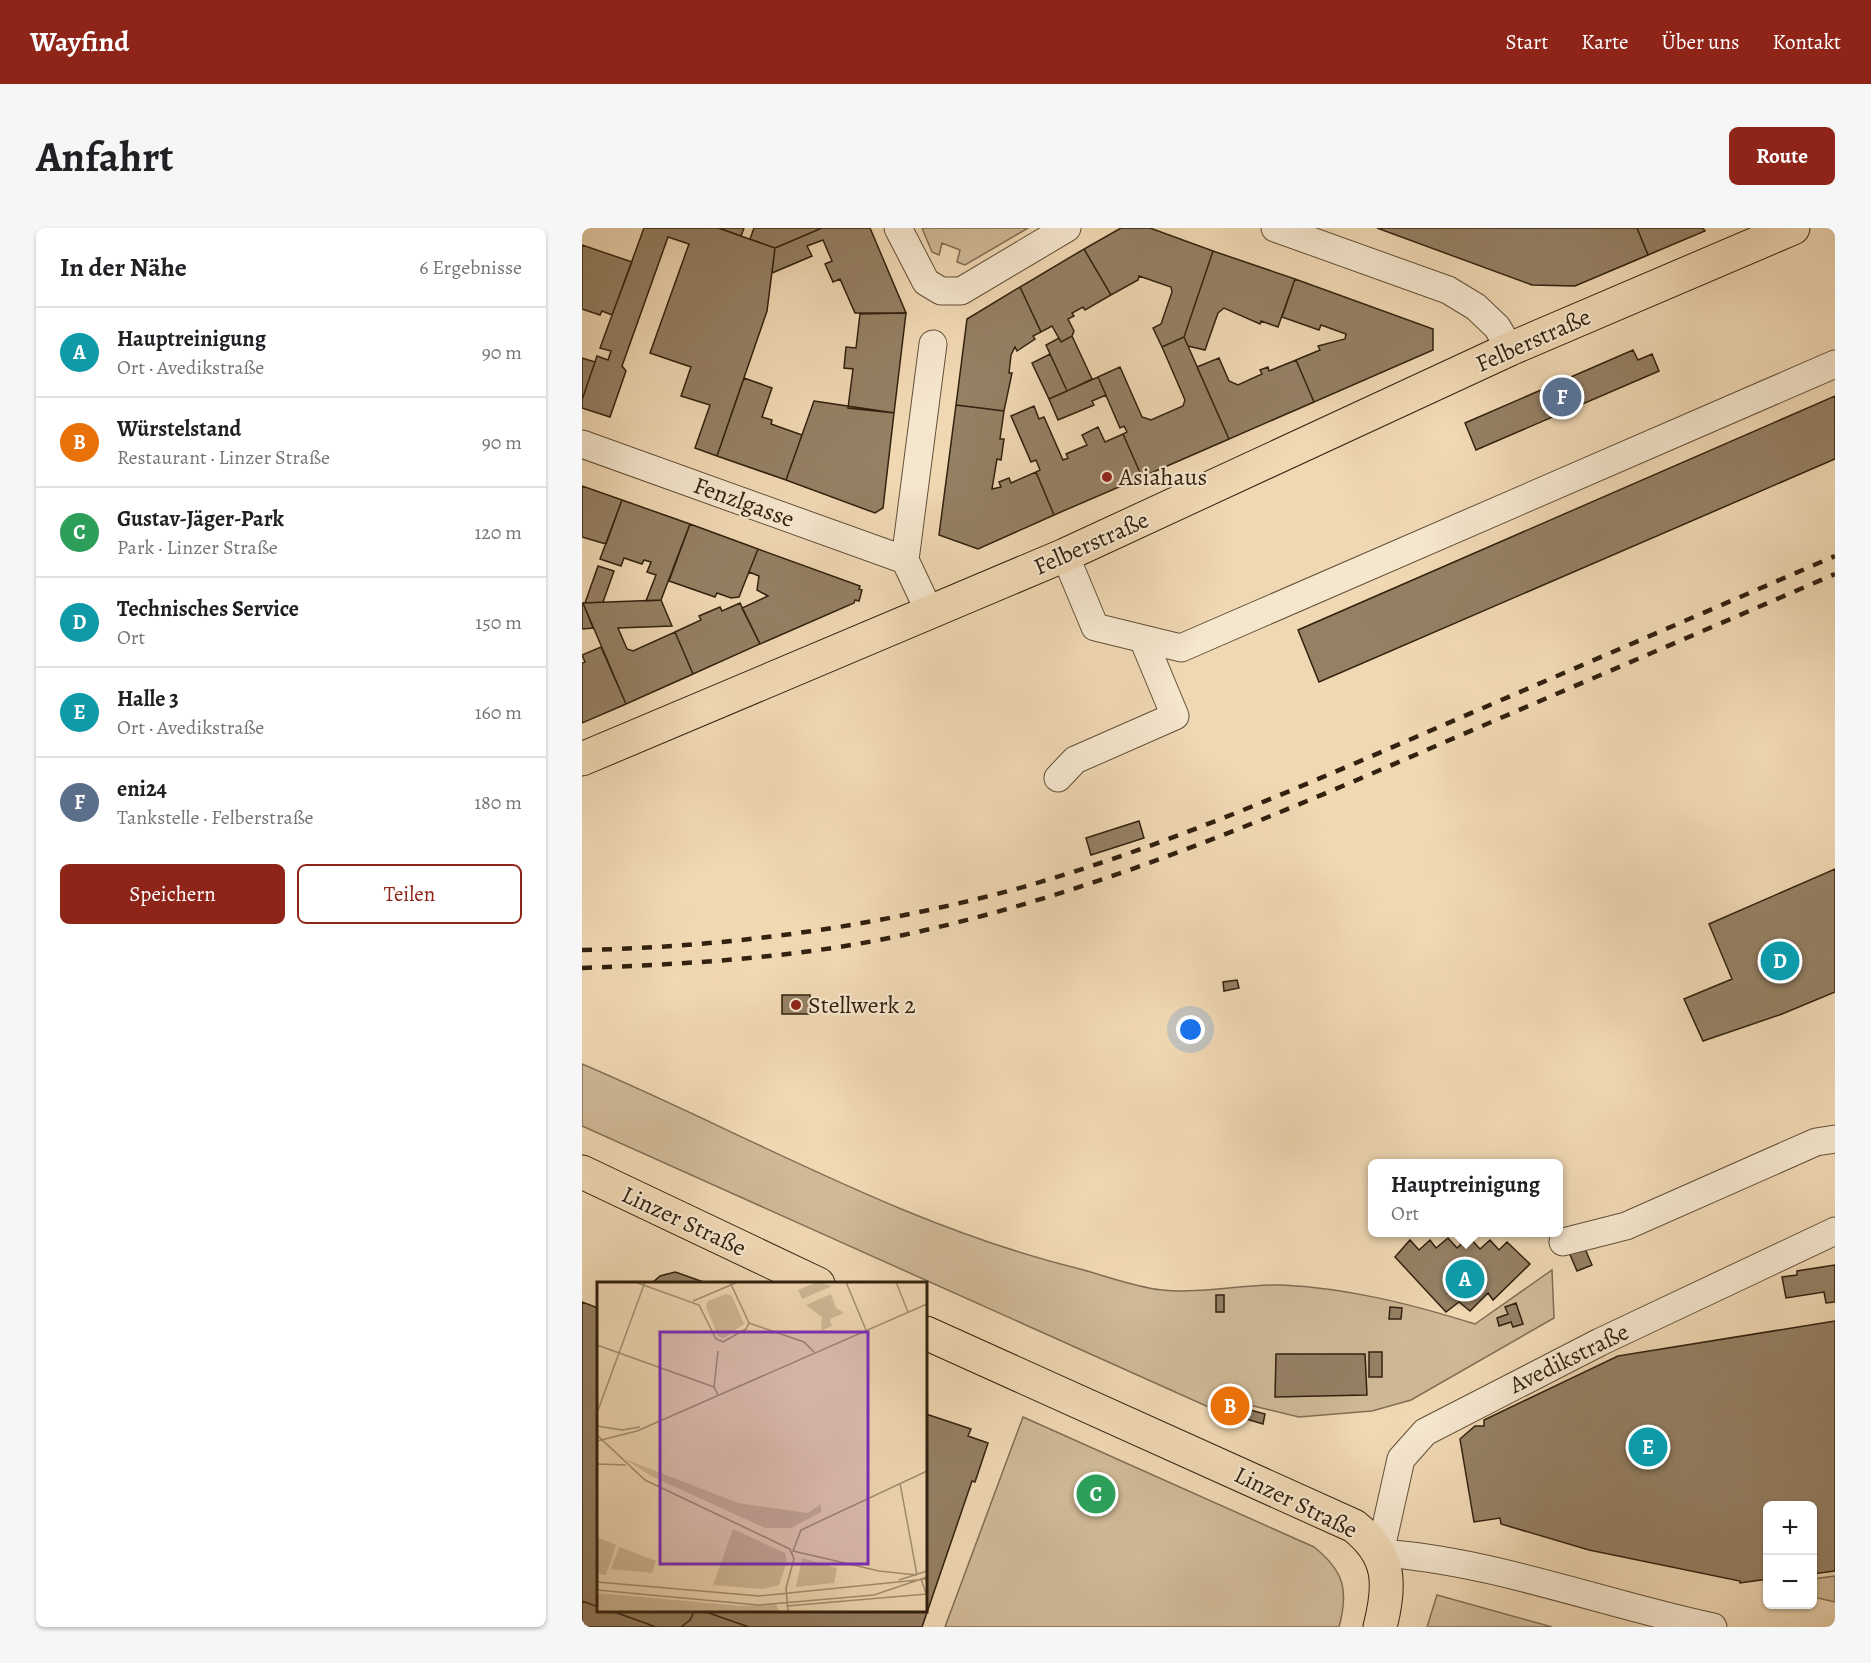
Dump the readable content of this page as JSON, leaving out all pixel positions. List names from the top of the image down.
{
  "streets": {
    "main road": ["Felberstraße", "Linzer Straße"],
    "street": ["Fenzlgasse", "Avedikstraße"]
  },
  "crossings": [
    ["Linzer Straße", "Avedikstraße"]
  ],
  "places": ["Asiahaus", "Stellwerk 2"],
  "page": {
    "header": "Wayfind",
    "nav": [
      "Start",
      "Karte",
      "Über uns",
      "Kontakt"
    ],
    "buttons": [
      "Route",
      ["Speichern", "Teilen"]
    ],
    "title": "Anfahrt",
    "heading": ["In der Nähe", "6 Ergebnisse"],
    "list": [
      {
        "mark": "A",
        "name": "Hauptreinigung",
        "note": "Ort · Avedikstraße",
        "value": "90 m"
      },
      {
        "mark": "B",
        "name": "Würstelstand",
        "note": "Restaurant · Linzer Straße",
        "value": "90 m"
      },
      {
        "mark": "C",
        "name": "Gustav-Jäger-Park",
        "note": "Park · Linzer Straße",
        "value": "120 m"
      },
      {
        "mark": "D",
        "name": "Technisches Service",
        "note": "Ort",
        "value": "150 m"
      },
      {
        "mark": "E",
        "name": "Halle 3",
        "note": "Ort · Avedikstraße",
        "value": "160 m"
      },
      {
        "mark": "F",
        "name": "eni24",
        "note": "Tankstelle · Felberstraße",
        "value": "180 m"
      }
    ],
    "pins": [
      "F",
      "D",
      "A",
      "B",
      "E",
      "C"
    ],
    "popup": ["Hauptreinigung", "Ort"],
    "map_buttons": ["+", "−"]
  }
}
